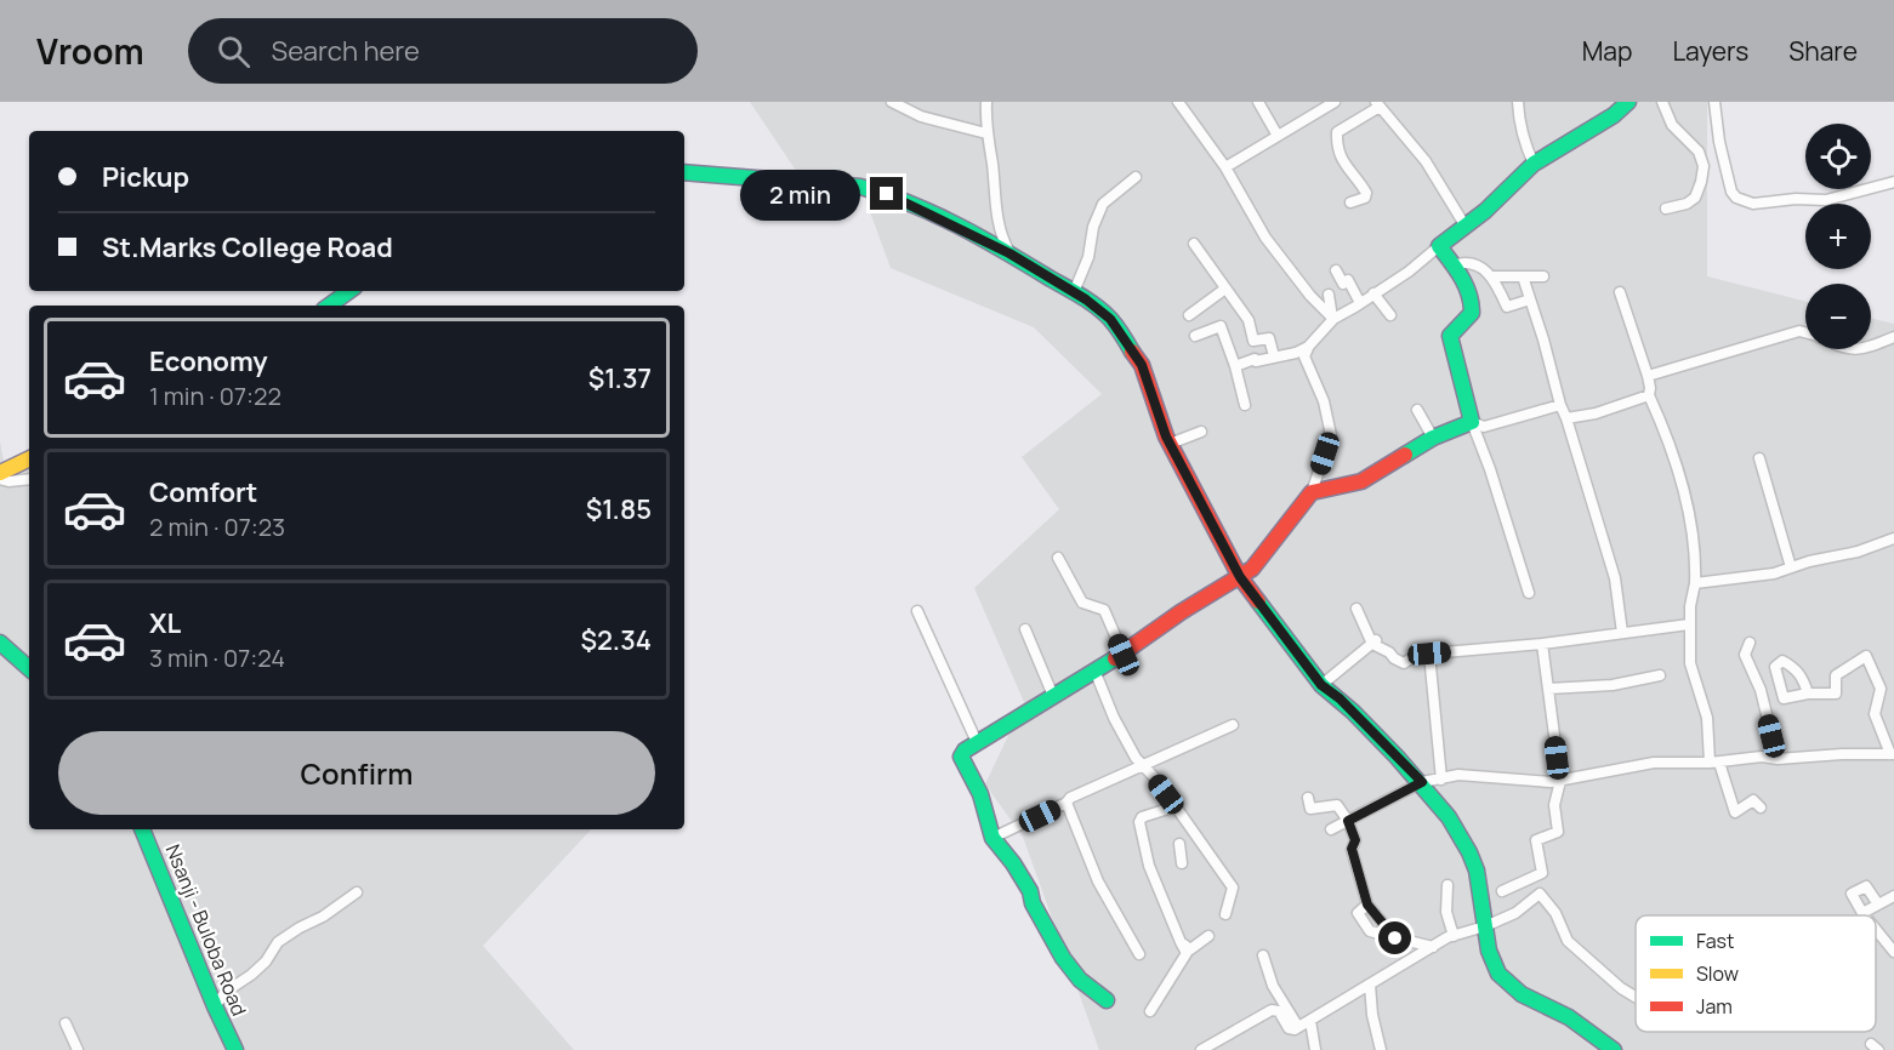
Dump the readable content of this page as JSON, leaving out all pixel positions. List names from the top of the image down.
{
  "streets": {
    "main road": ["Nsanji - Buloba Road"]
  },
  "legend": ["Fast", "Slow", "Jam"],
  "page": {
    "header": "Vroom",
    "search": "Search here",
    "nav": ["Map", "Layers", "Share"],
    "map_buttons": ["+", "−"],
    "banner": ["Pickup", "St.Marks College Road"],
    "bubble": "2 min",
    "list": [
      {
        "name": "Economy",
        "note": "1 min · 07:22",
        "value": "$1.37"
      },
      {
        "name": "Comfort",
        "note": "2 min · 07:23",
        "value": "$1.85"
      },
      {
        "name": "XL",
        "note": "3 min · 07:24",
        "value": "$2.34"
      }
    ],
    "buttons": "Confirm"
  }
}
